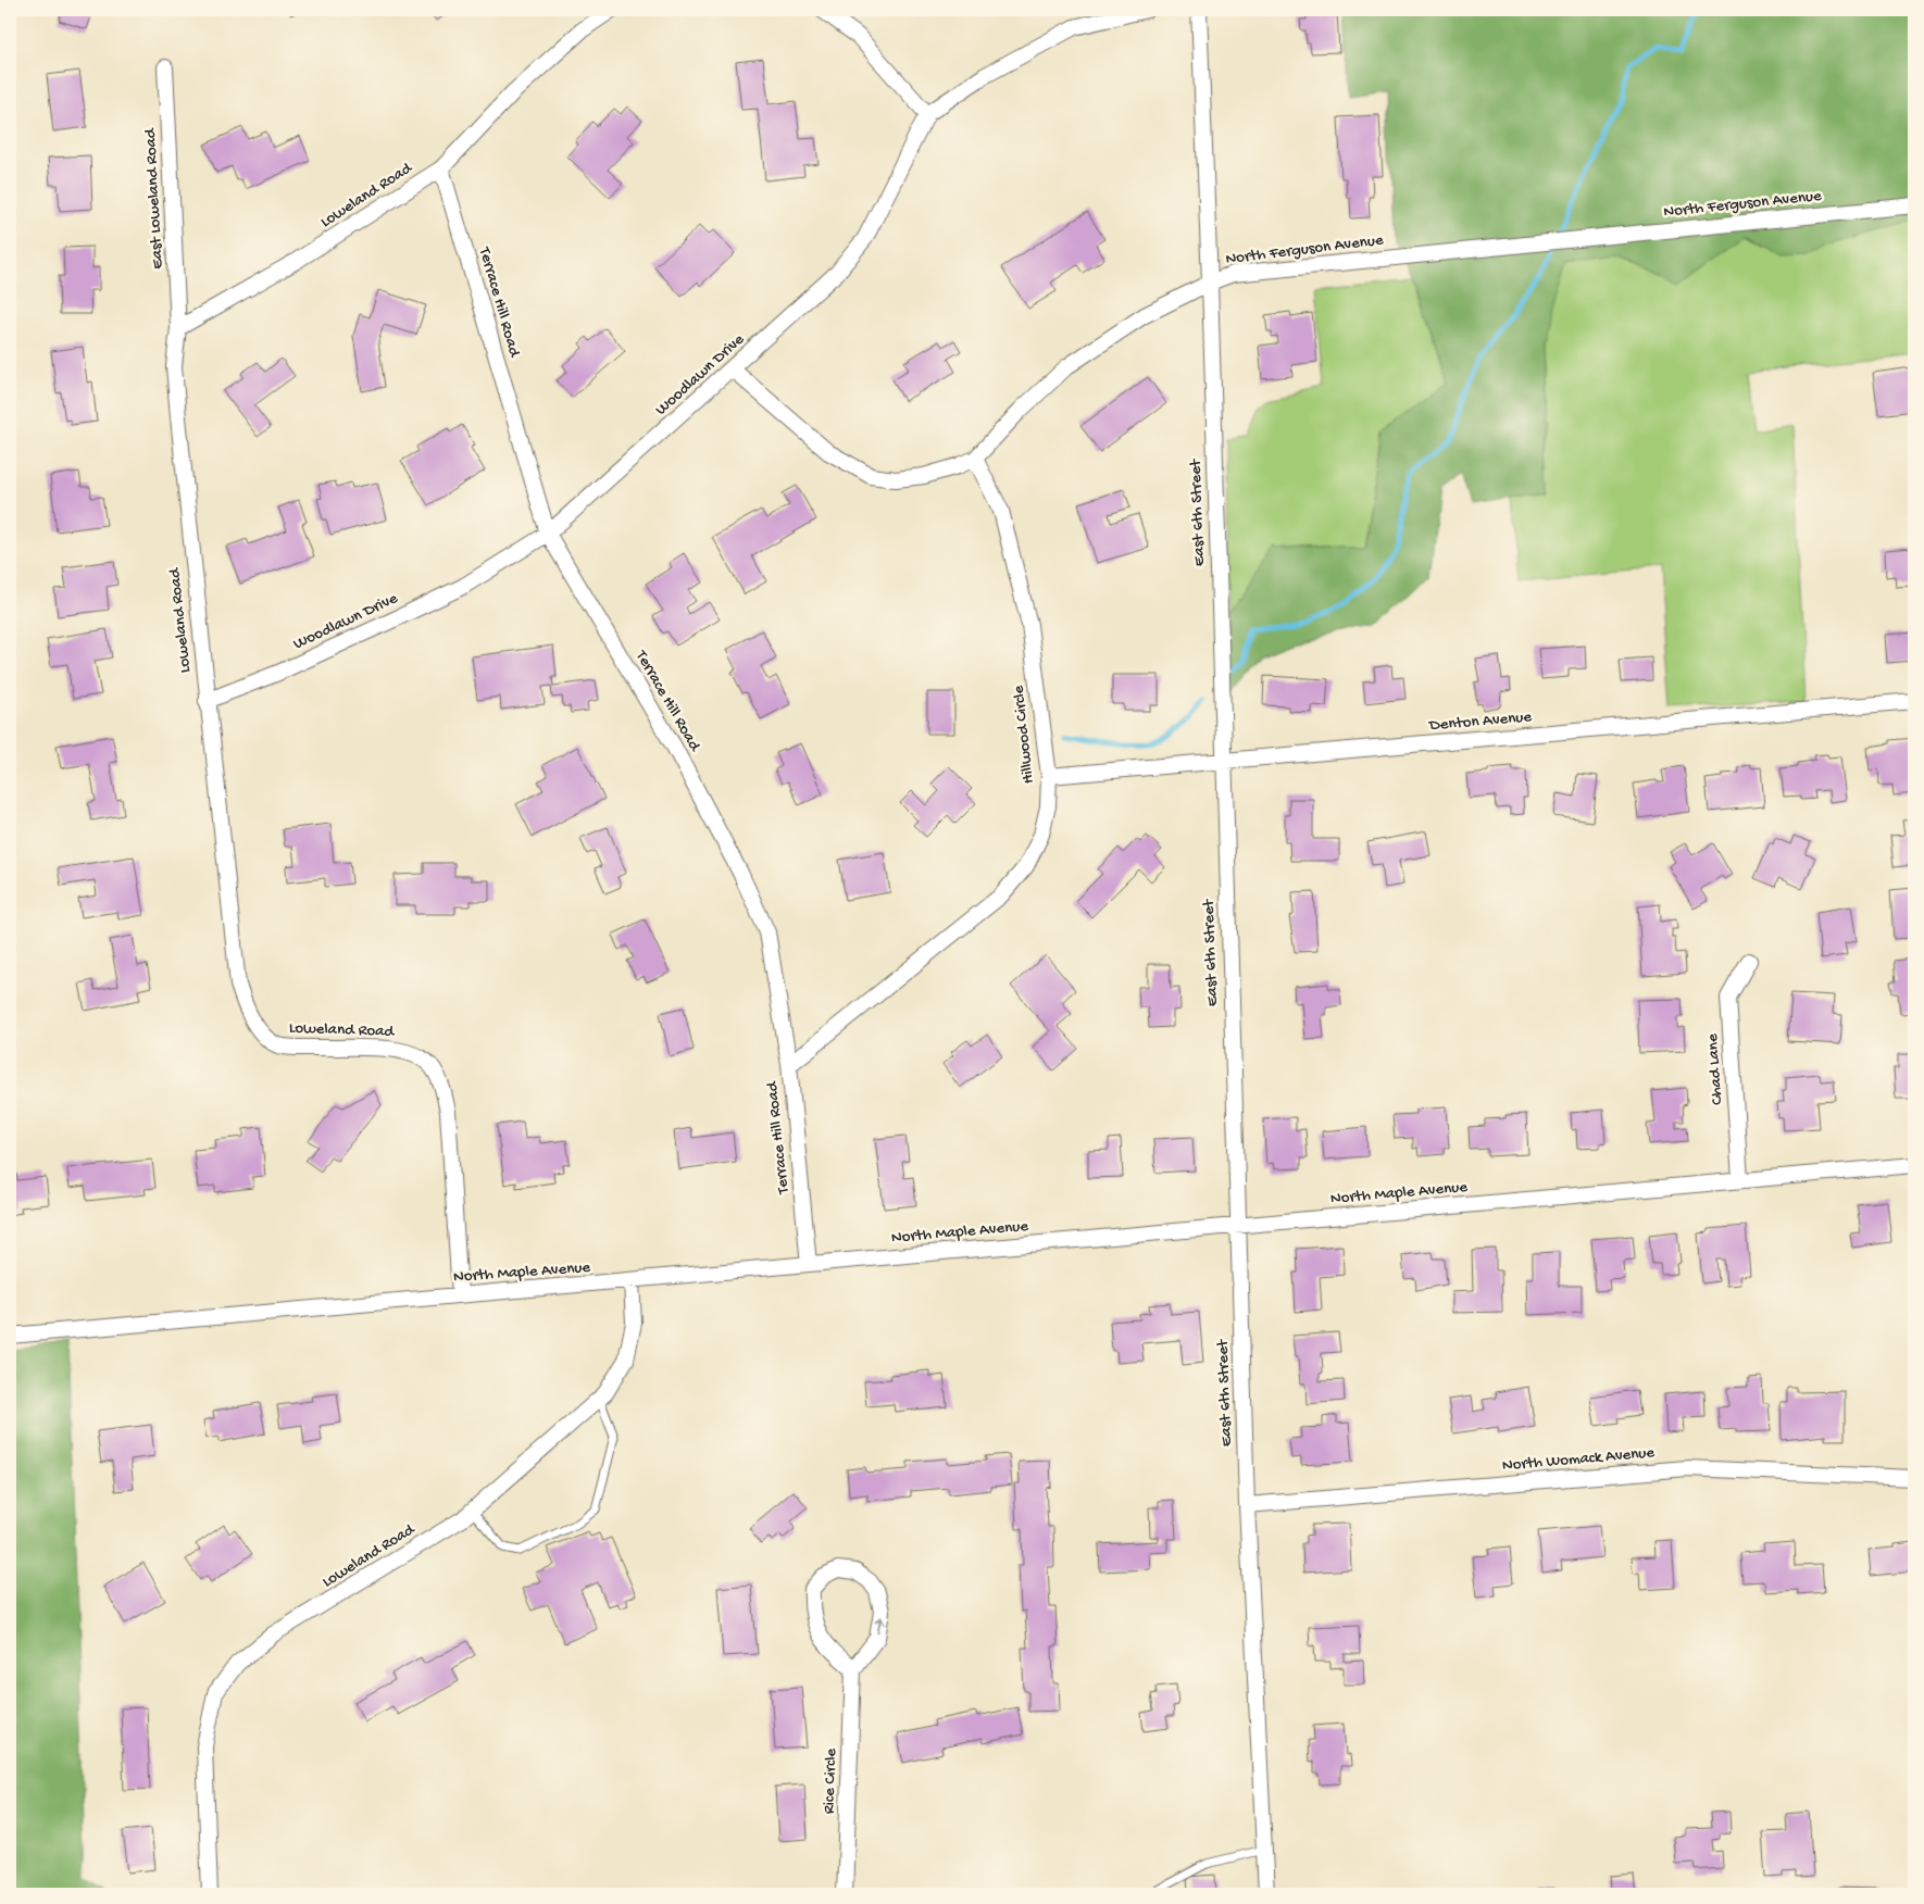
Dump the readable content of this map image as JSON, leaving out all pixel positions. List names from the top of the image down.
{
  "streets": {
    "street": [
      "Loweland Road",
      "East Loweland Road",
      "North Ferguson Avenue",
      "Terrace Hill Road",
      "Woodlawn Drive",
      "East 6th Street",
      "Denton Avenue",
      "Hillwood Circle",
      "Chad Lane",
      "North Maple Avenue",
      "North Womack Avenue",
      "Rice Circle"
    ]
  },
  "crossings": [
    ["Loweland Road", "East Loweland Road"],
    ["Loweland Road", "Terrace Hill Road"],
    ["Loweland Road", "Woodlawn Drive"],
    ["Loweland Road", "North Maple Avenue"],
    ["North Ferguson Avenue", "Woodlawn Drive"],
    ["North Ferguson Avenue", "East 6th Street"],
    ["North Ferguson Avenue", "Hillwood Circle"],
    ["Terrace Hill Road", "Woodlawn Drive"],
    ["Terrace Hill Road", "Hillwood Circle"],
    ["Terrace Hill Road", "North Maple Avenue"],
    ["East 6th Street", "Denton Avenue"],
    ["East 6th Street", "North Maple Avenue"],
    ["East 6th Street", "North Womack Avenue"],
    ["Denton Avenue", "Hillwood Circle"],
    ["Chad Lane", "North Maple Avenue"]
  ]
}
